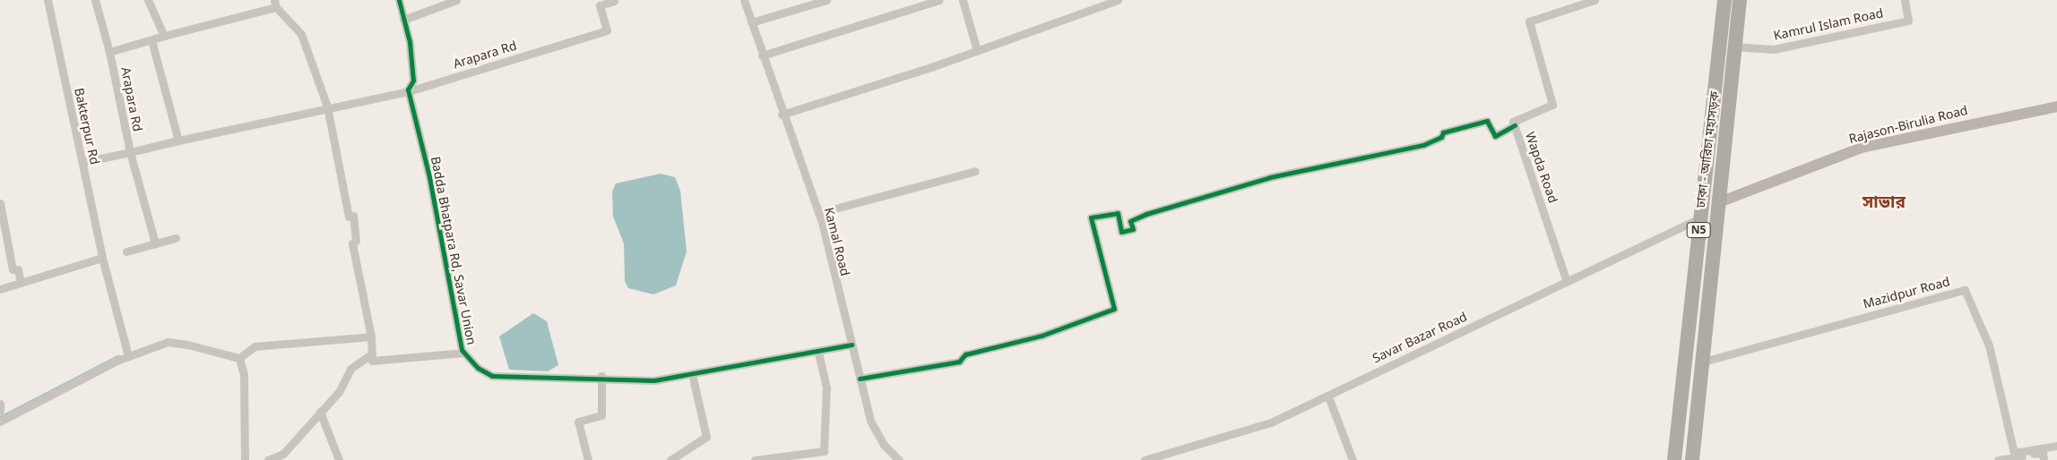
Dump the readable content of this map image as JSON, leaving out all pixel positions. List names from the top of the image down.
{
  "streets": {
    "highway": ["ঢাকা - আরিচা মহাসড়ক", "N5"],
    "street": [
      "Kamrul Islam Road",
      "Arapara Rd",
      "Rajason-Birulia Road",
      "Bakterpur Rd",
      "Wapda Road",
      "Kamal Road",
      "Badda Bhatpara Rd, Savar Union",
      "Mazidpur Road",
      "Savar Bazar Road"
    ]
  },
  "crossings": [
    ["Kamrul Islam Road", "ঢাকা - আরিচা মহাসড়ক"],
    ["Arapara Rd", "Bakterpur Rd"],
    ["Arapara Rd", "Badda Bhatpara Rd, Savar Union"],
    ["Rajason-Birulia Road", "ঢাকা - আরিচা মহাসড়ক"],
    ["ঢাকা - আরিচা মহাসড়ক", "Mazidpur Road"],
    ["ঢাকা - আরিচা মহাসড়ক", "Savar Bazar Road"],
    ["Wapda Road", "Savar Bazar Road"],
    ["Kamal Road", "Badda Bhatpara Rd, Savar Union"]
  ],
  "districts": ["সাভার"]
}
